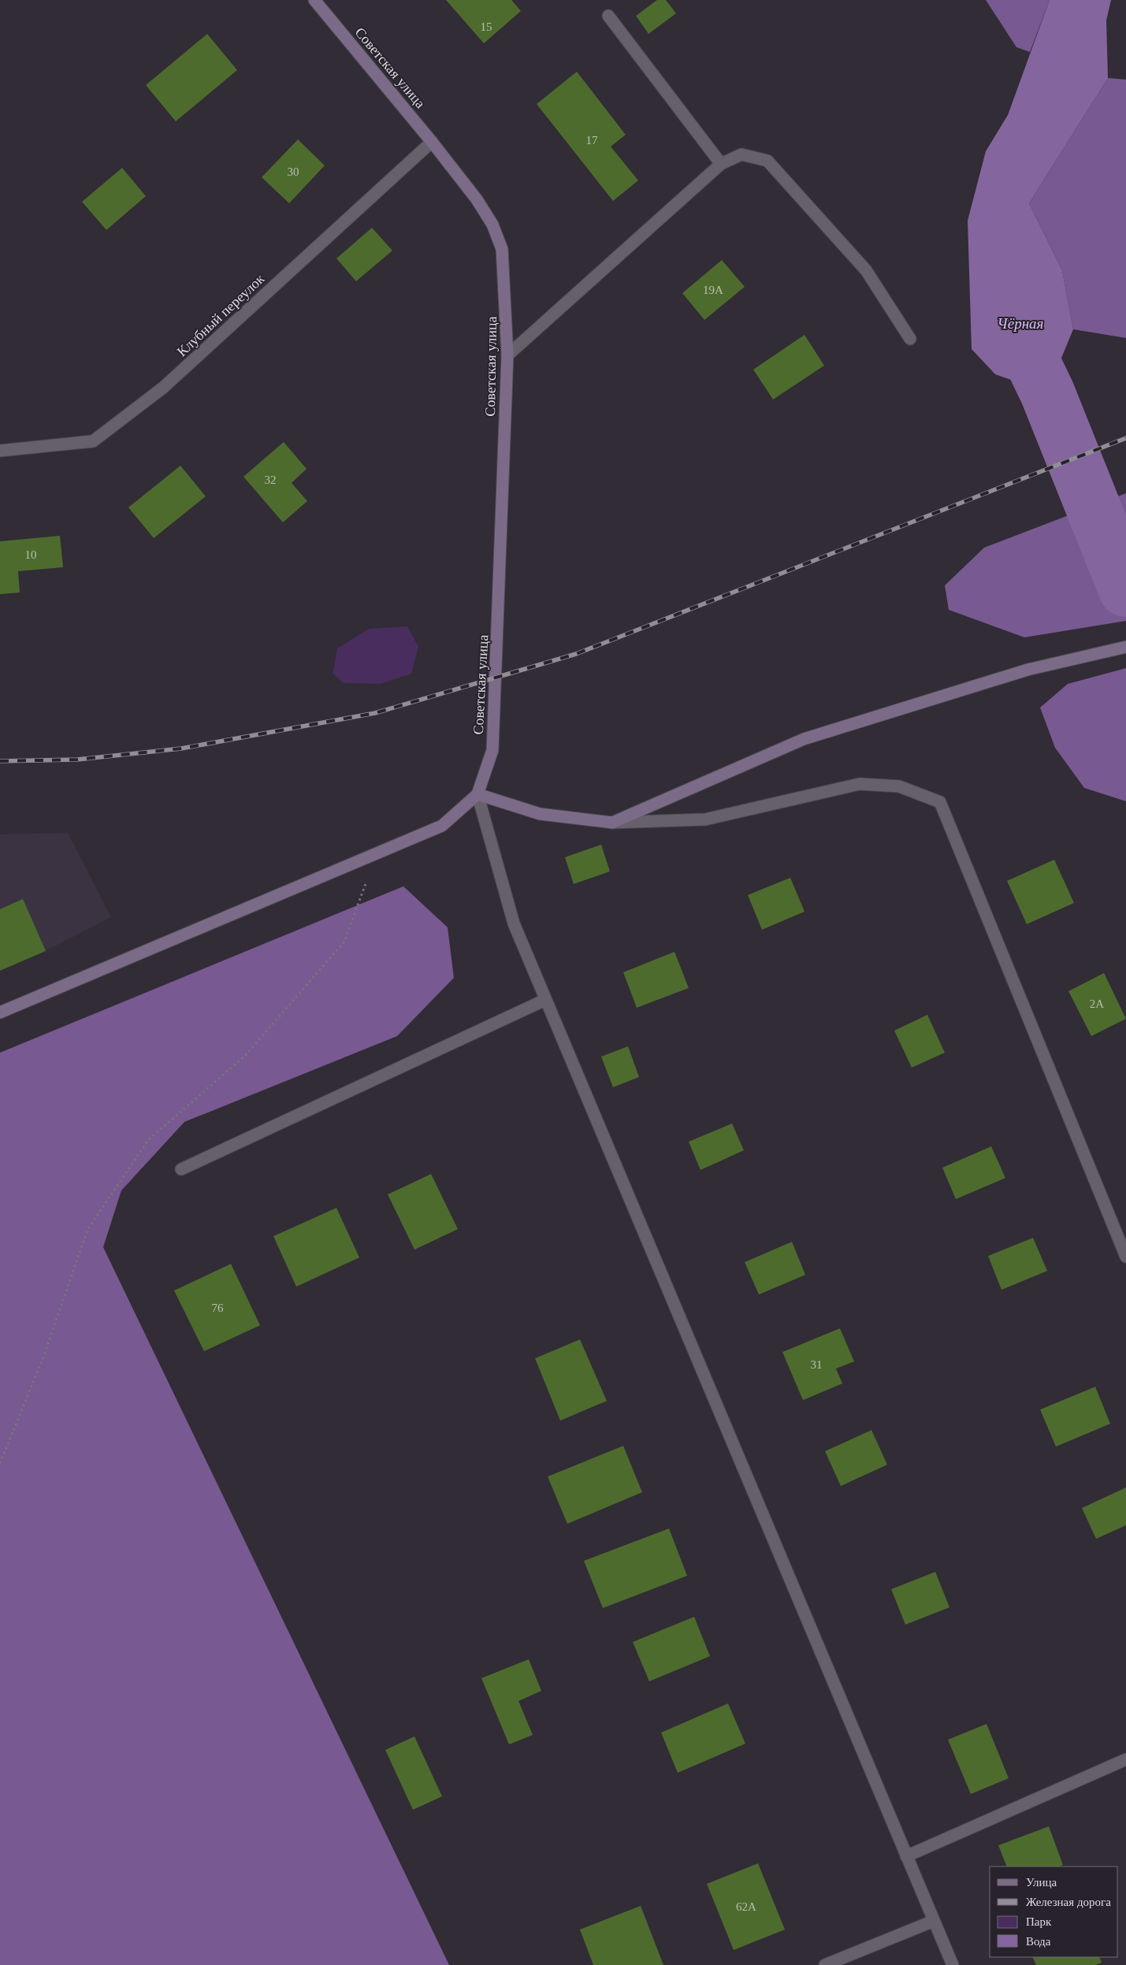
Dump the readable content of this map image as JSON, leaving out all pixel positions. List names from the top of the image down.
{
  "streets": {
    "street": ["Советская улица", "Клубный переулок"]
  },
  "crossings": [
    ["Советская улица", "Клубный переулок"]
  ],
  "water": ["Чёрная"],
  "house_numbers": [
    "15",
    "17",
    "30",
    "19А",
    "32",
    "10",
    "2А",
    "76",
    "31",
    "62А"
  ],
  "legend": [
    "Улица",
    "Железная дорога",
    "Парк",
    "Вода"
  ]
}
